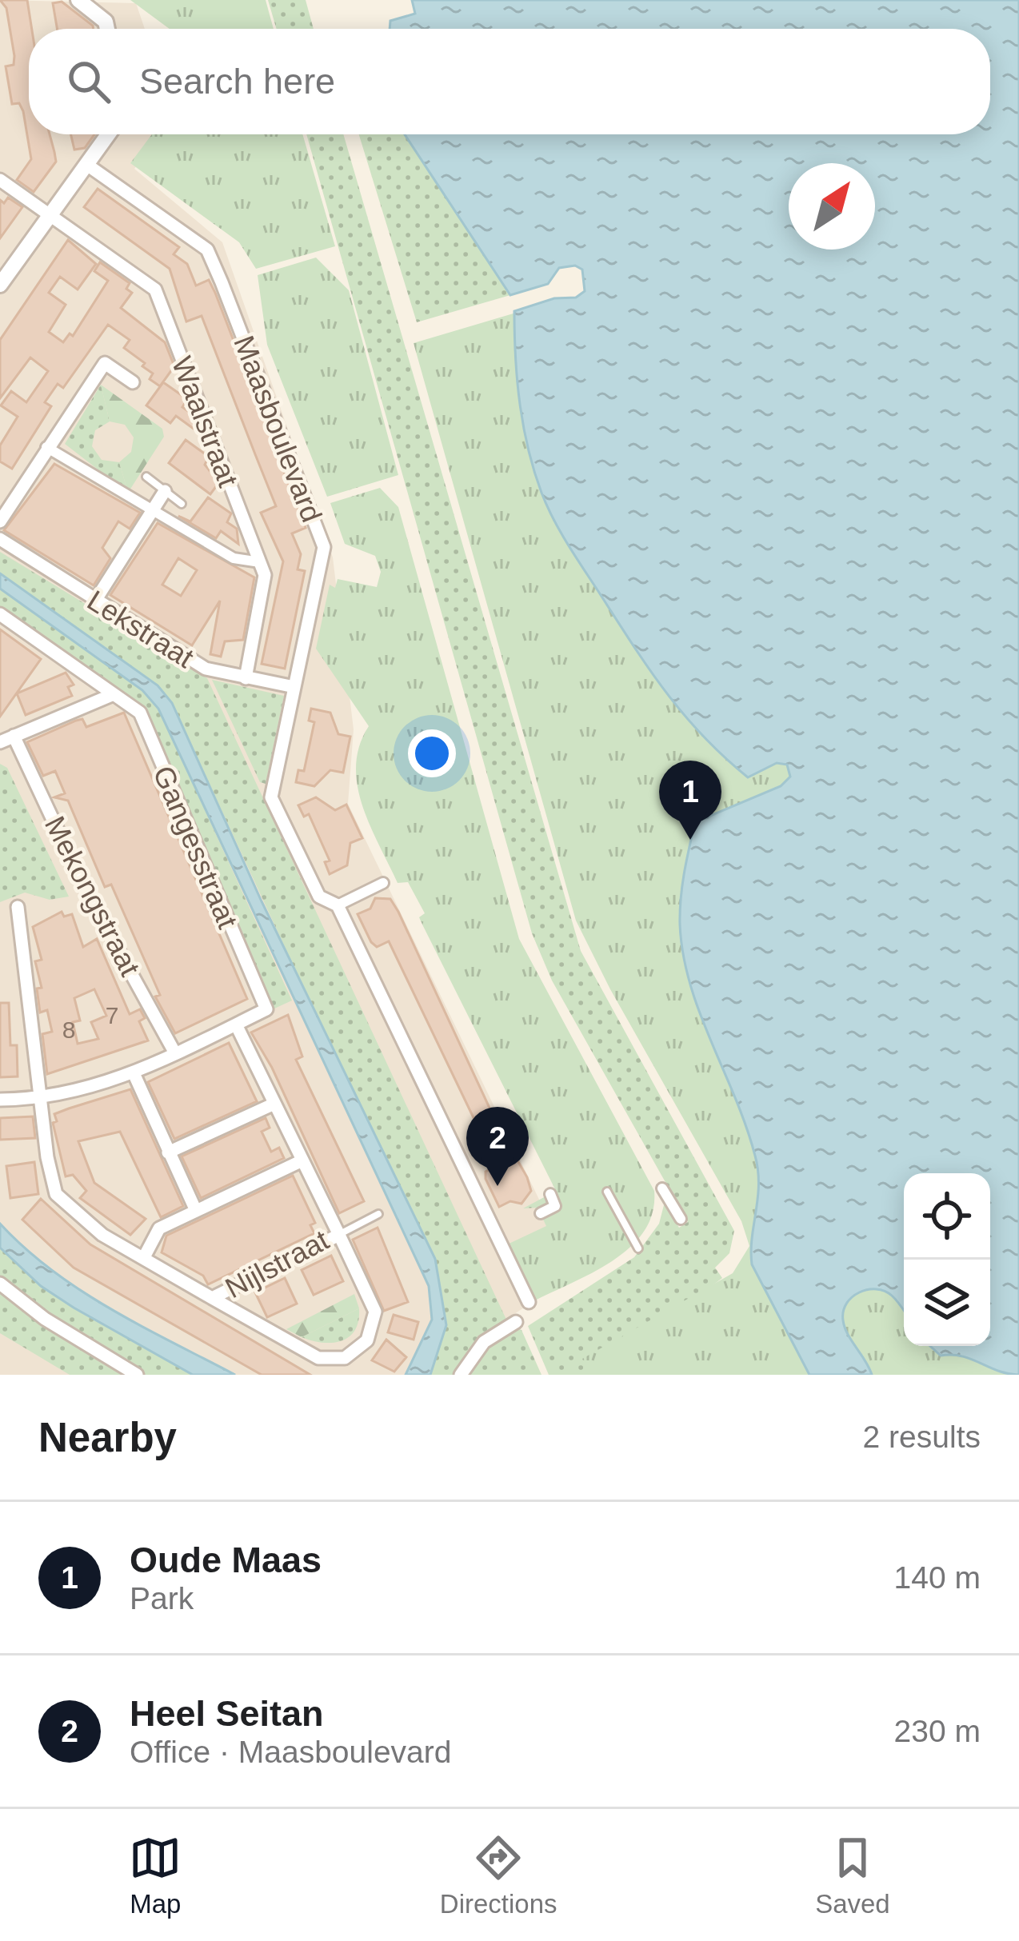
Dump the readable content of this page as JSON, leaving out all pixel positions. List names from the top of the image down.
{
  "streets": {
    "street": [
      "Waalstraat",
      "Maasboulevard",
      "Lekstraat",
      "Gangesstraat",
      "Mekongstraat",
      "Nijlstraat"
    ]
  },
  "crossings": [
    ["Waalstraat", "Lekstraat"],
    ["Maasboulevard", "Lekstraat"],
    ["Gangesstraat", "Nijlstraat"]
  ],
  "house_numbers": ["7", "8"],
  "north": "top right",
  "page": {
    "search": "Search here",
    "pins": ["1", "2"],
    "heading": ["Nearby", "2 results"],
    "list": [
      {
        "mark": "1",
        "name": "Oude Maas",
        "note": "Park",
        "value": "140 m"
      },
      {
        "mark": "2",
        "name": "Heel Seitan",
        "note": "Office · Maasboulevard",
        "value": "230 m"
      }
    ],
    "nav": ["Map", "Directions", "Saved"]
  }
}
